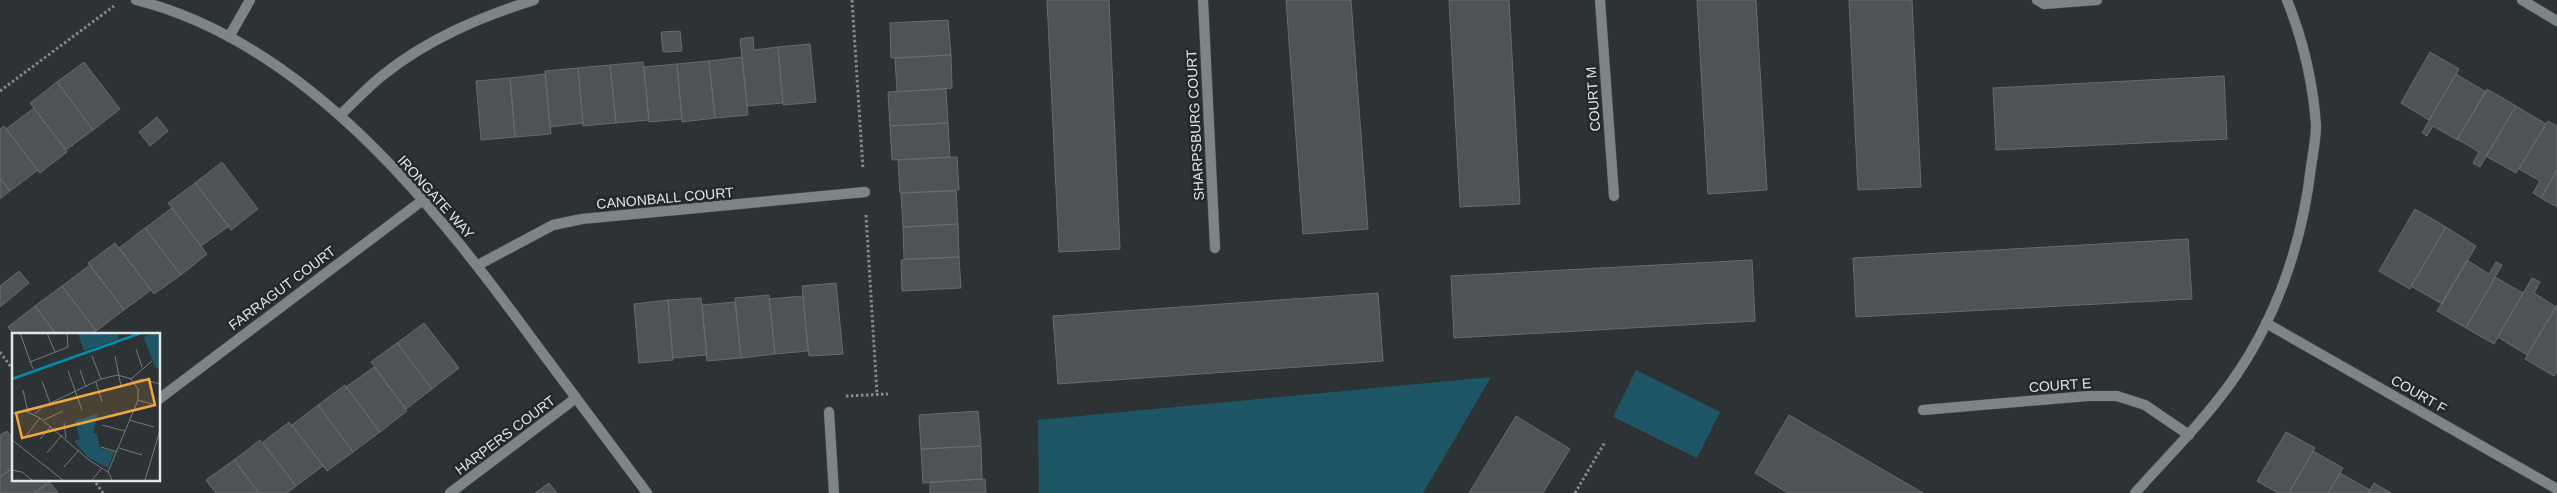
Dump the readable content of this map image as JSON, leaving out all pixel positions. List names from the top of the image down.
{
  "streets": {
    "street": [
      "COURT M",
      "SHARPSBURG COURT",
      "IRONGATE WAY",
      "CANONBALL COURT",
      "FARRAGUT COURT",
      "COURT E",
      "COURT F",
      "HARPERS COURT"
    ]
  },
  "crossings": [
    ["IRONGATE WAY", "CANONBALL COURT"],
    ["IRONGATE WAY", "FARRAGUT COURT"],
    ["IRONGATE WAY", "HARPERS COURT"]
  ]
}
